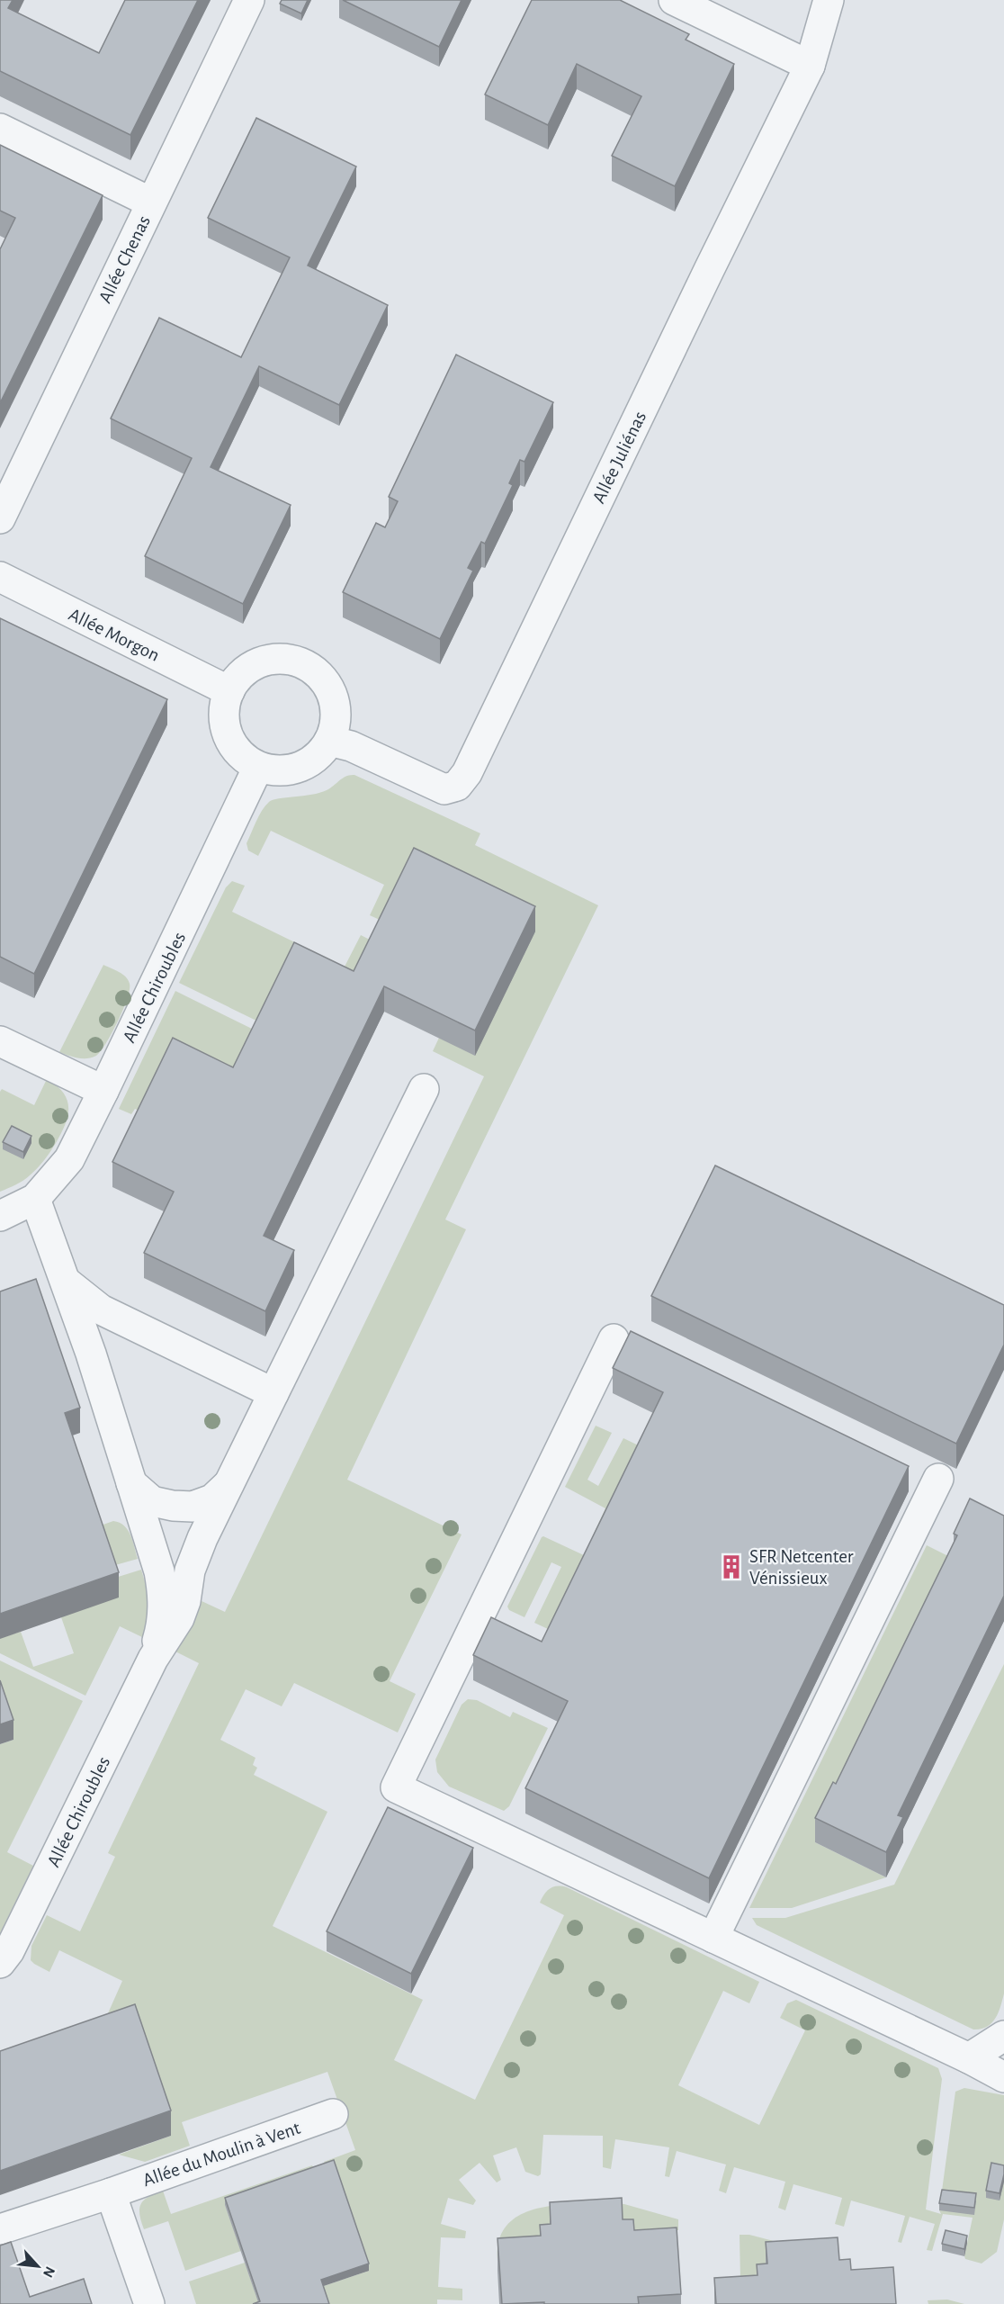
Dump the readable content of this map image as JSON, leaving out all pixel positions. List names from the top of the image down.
{
  "streets": {
    "street": [
      "Allée Chenas",
      "Allée Juliénas",
      "Allée Morgon",
      "Allée Chiroubles",
      "Allée du Moulin à Vent"
    ]
  },
  "crossings": [
    ["Allée Juliénas", "Allée Morgon"],
    ["Allée Juliénas", "Allée Chiroubles"],
    ["Allée Morgon", "Allée Chiroubles"]
  ],
  "places": {
    "building": ["SFR Netcenter Vénissieux"]
  },
  "north": "bottom right"
}
